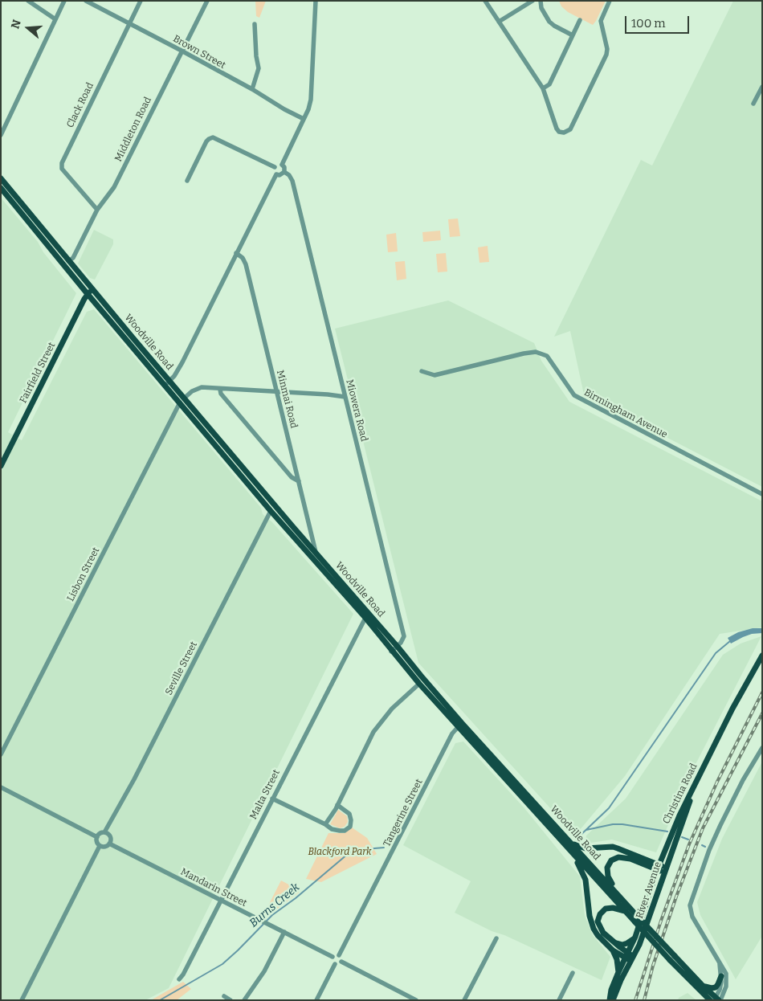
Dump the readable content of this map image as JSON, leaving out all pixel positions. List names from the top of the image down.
{
  "streets": {
    "main road": [
      "Woodville Road",
      "Fairfield Street",
      "Christina Road",
      "River Avenue"
    ],
    "street": [
      "Brown Street",
      "Clack Road",
      "Middleton Road",
      "Minmai Road",
      "Miowera Road",
      "Birmingham Avenue",
      "Lisbon Street",
      "Seville Street",
      "Malta Street",
      "Tangerine Street",
      "Mandarin Street"
    ]
  },
  "crossings": [
    ["Brown Street", "Clack Road"],
    ["Brown Street", "Middleton Road"],
    ["Clack Road", "Middleton Road"],
    ["Middleton Road", "Woodville Road"],
    ["Woodville Road", "Fairfield Street"],
    ["Woodville Road", "Minmai Road"],
    ["Woodville Road", "Miowera Road"],
    ["Woodville Road", "Lisbon Street"],
    ["Woodville Road", "Seville Street"],
    ["Woodville Road", "Malta Street"],
    ["Woodville Road", "Tangerine Street"],
    ["Seville Street", "Mandarin Street"],
    ["Christina Road", "River Avenue"],
    ["Malta Street", "Mandarin Street"],
    ["Tangerine Street", "Mandarin Street"]
  ],
  "water": ["Burns Creek"],
  "parks": ["Blackford Park"],
  "scale_bar": "100 m",
  "north": "left"
}
